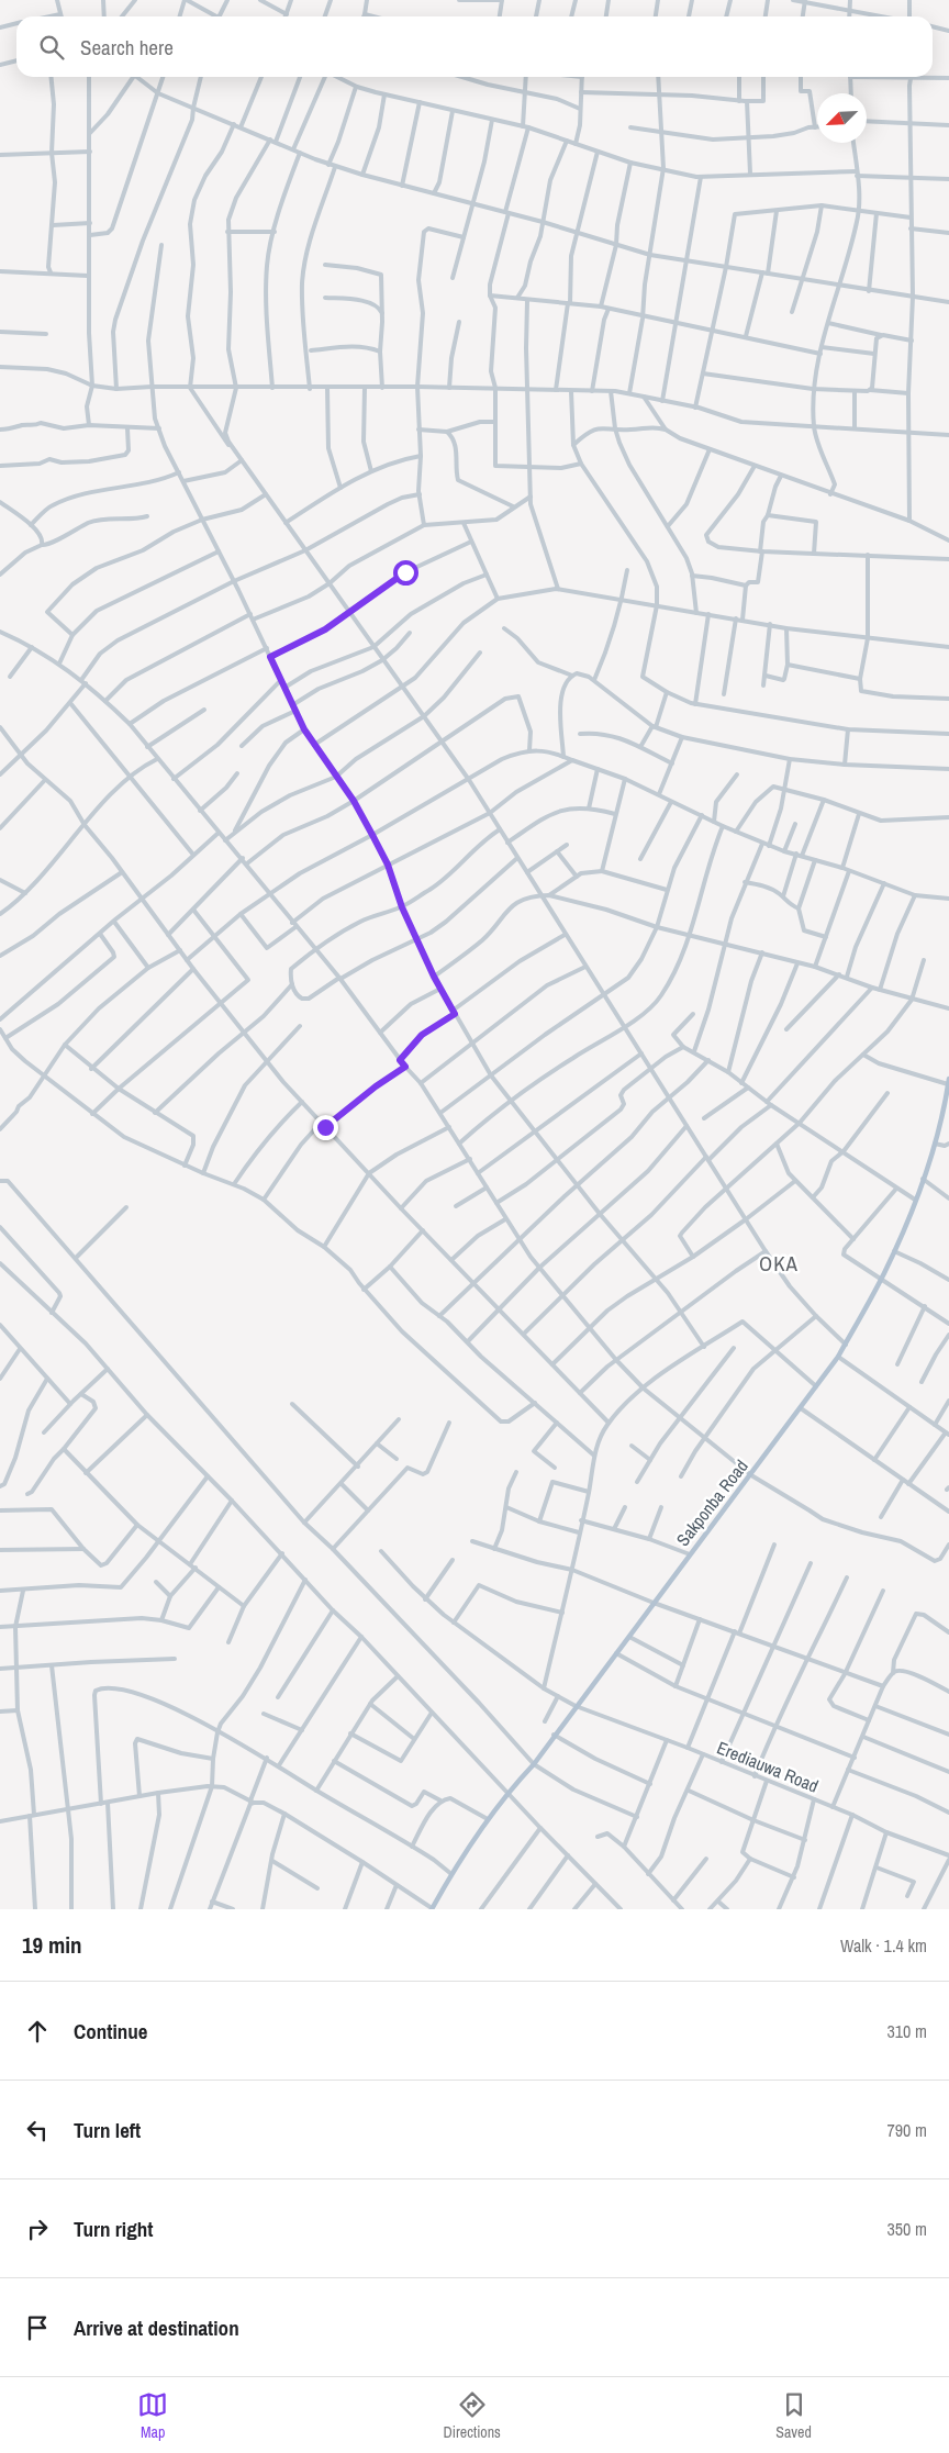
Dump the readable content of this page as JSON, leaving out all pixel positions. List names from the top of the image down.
{
  "streets": {
    "main road": ["Sakponba Road"],
    "street": ["Erediauwa Road"]
  },
  "crossings": [
    ["Sakponba Road", "Erediauwa Road"]
  ],
  "districts": ["OKA"],
  "north": "bottom left",
  "page": {
    "search": "Search here",
    "heading": ["19 min", "Walk · 1.4 km"],
    "list": [
      ["Continue", "310 m"],
      ["Turn left", "790 m"],
      ["Turn right", "350 m"],
      "Arrive at destination"
    ],
    "nav": ["Map", "Directions", "Saved"]
  }
}
